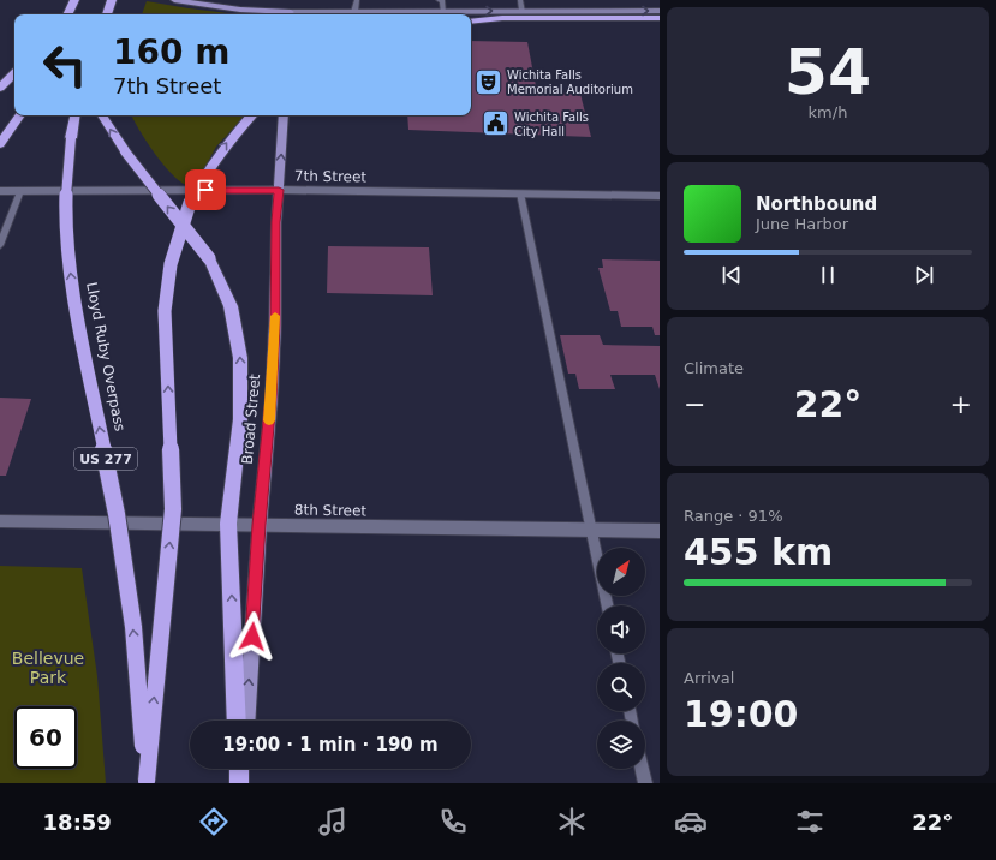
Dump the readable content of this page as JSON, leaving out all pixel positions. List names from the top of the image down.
{
  "streets": {
    "highway": ["Lloyd Ruby Overpass", "US 277"],
    "main road": ["Broad Street"],
    "street": ["7th Street", "8th Street"]
  },
  "crossings": [
    ["7th Street", "Broad Street"],
    ["Broad Street", "8th Street"]
  ],
  "one_way": ["Broad Street"],
  "parks": ["Bellevue Park"],
  "places": {
    "theatre": ["Wichita Falls Memorial Auditorium"],
    "public building": ["Wichita Falls City Hall"]
  },
  "north": "top right",
  "page": {
    "tile": [
      ["54", "km/h"],
      "Climate",
      ["Range · 91%", "455 km"],
      ["Arrival", "19:00"]
    ],
    "turn": ["160 m", "7th Street"],
    "song": ["Northbound", "June Harbor"],
    "heat": ["−", "22°", "+"],
    "limit": "60",
    "trip": "19:00 · 1 min · 190 m",
    "tabs": ["18:59", "22°"]
  }
}
